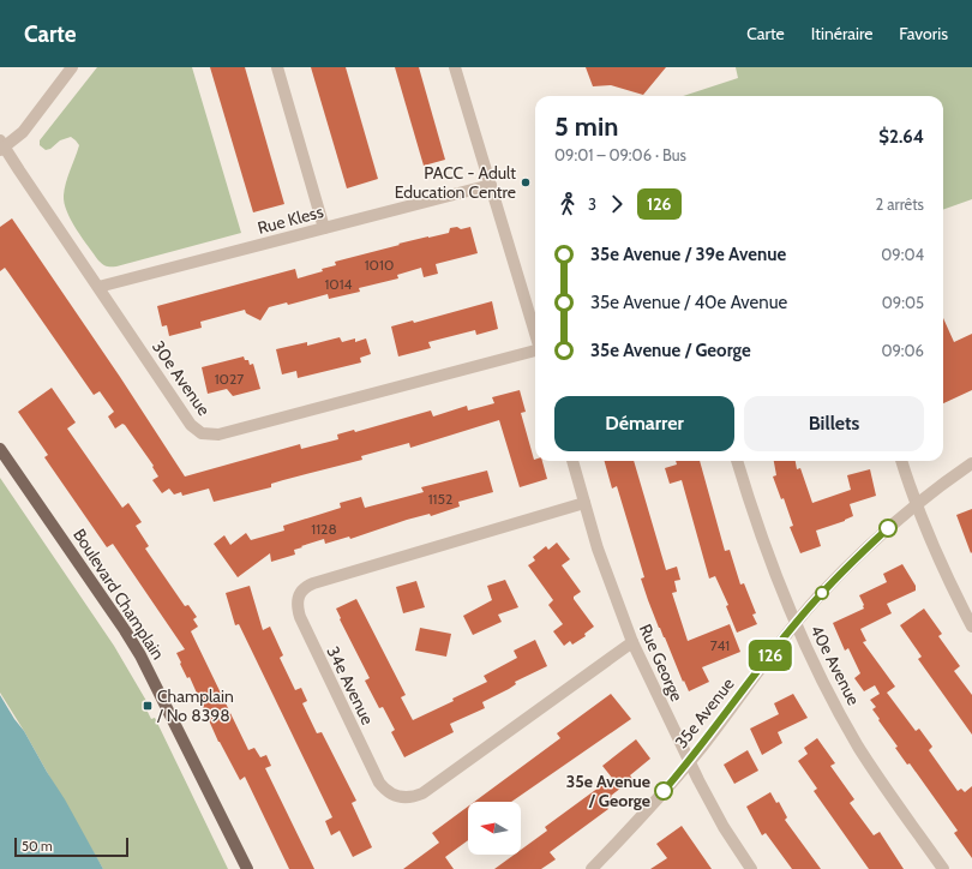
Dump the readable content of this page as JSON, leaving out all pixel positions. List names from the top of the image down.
{
  "streets": {
    "main road": ["Boulevard Champlain"],
    "street": [
      "Rue Kless",
      "30e Avenue",
      "Rue George",
      "40e Avenue",
      "34e Avenue",
      "35e Avenue"
    ]
  },
  "crossings": [
    ["Rue Kless", "30e Avenue"],
    ["Rue George", "34e Avenue"],
    ["Rue George", "35e Avenue"],
    ["40e Avenue", "35e Avenue"]
  ],
  "places": {
    "other": ["PACC - Adult Education Centre", "35e Avenue / George"],
    "transit": ["Champlain / No 8398"]
  },
  "lines": ["bus line 126"],
  "house_numbers": [
    "1010",
    "1014",
    "1027",
    "1152",
    "1128",
    "741"
  ],
  "scale_bar": "50 m",
  "north": "left",
  "page": {
    "header": "Carte",
    "nav": ["Carte", "Itinéraire", "Favoris"],
    "on_map": "126",
    "heading": ["5 min", "09:01 – 09:06 · Bus", "$2.64"],
    "legs": ["3", "126", "2 arrêts"],
    "list": [
      {
        "name": "35e Avenue / 39e Avenue",
        "value": "09:04"
      },
      {
        "name": "35e Avenue / 40e Avenue",
        "value": "09:05"
      },
      {
        "name": "35e Avenue / George",
        "value": "09:06"
      }
    ],
    "buttons": ["Démarrer", "Billets"],
    "scale": "50 m"
  }
}
